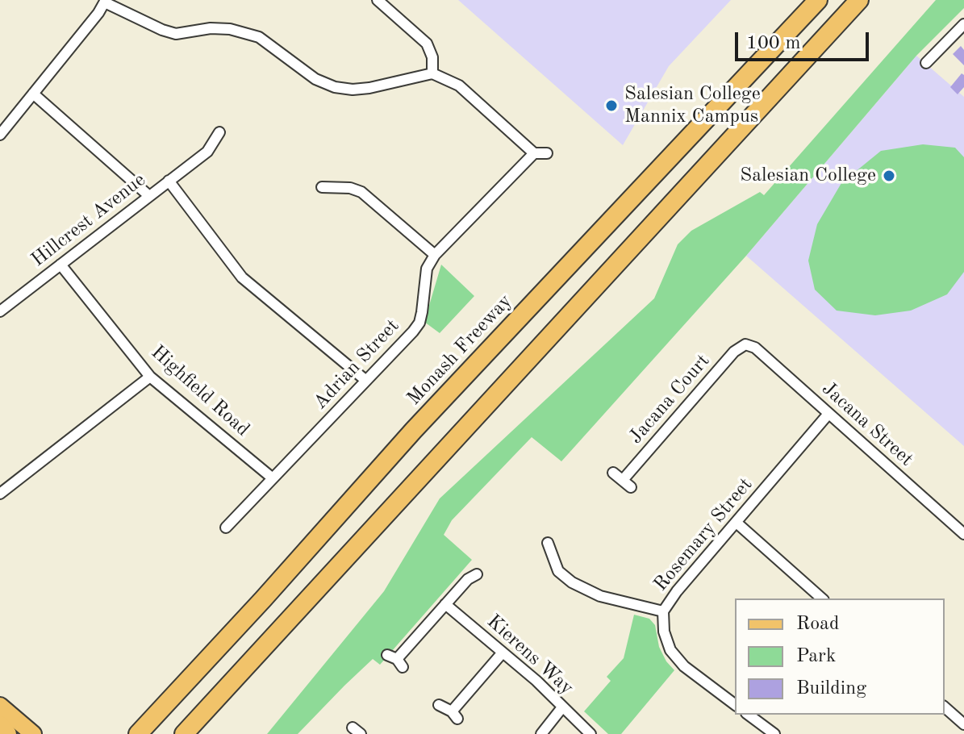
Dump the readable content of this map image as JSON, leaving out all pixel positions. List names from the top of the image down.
{
  "streets": {
    "highway": ["Monash Freeway"],
    "street": [
      "Hillcrest Avenue",
      "Adrian Street",
      "Highfield Road",
      "Jacana Court",
      "Jacana Street",
      "Rosemary Street",
      "Kierens Way"
    ]
  },
  "crossings": [
    ["Hillcrest Avenue", "Highfield Road"],
    ["Adrian Street", "Highfield Road"],
    ["Jacana Court", "Jacana Street"],
    ["Jacana Street", "Rosemary Street"]
  ],
  "places": ["Salesian College Mannix Campus", "Salesian College"],
  "legend": ["Road", "Park", "Building"],
  "scale_bar": "100 m"
}
